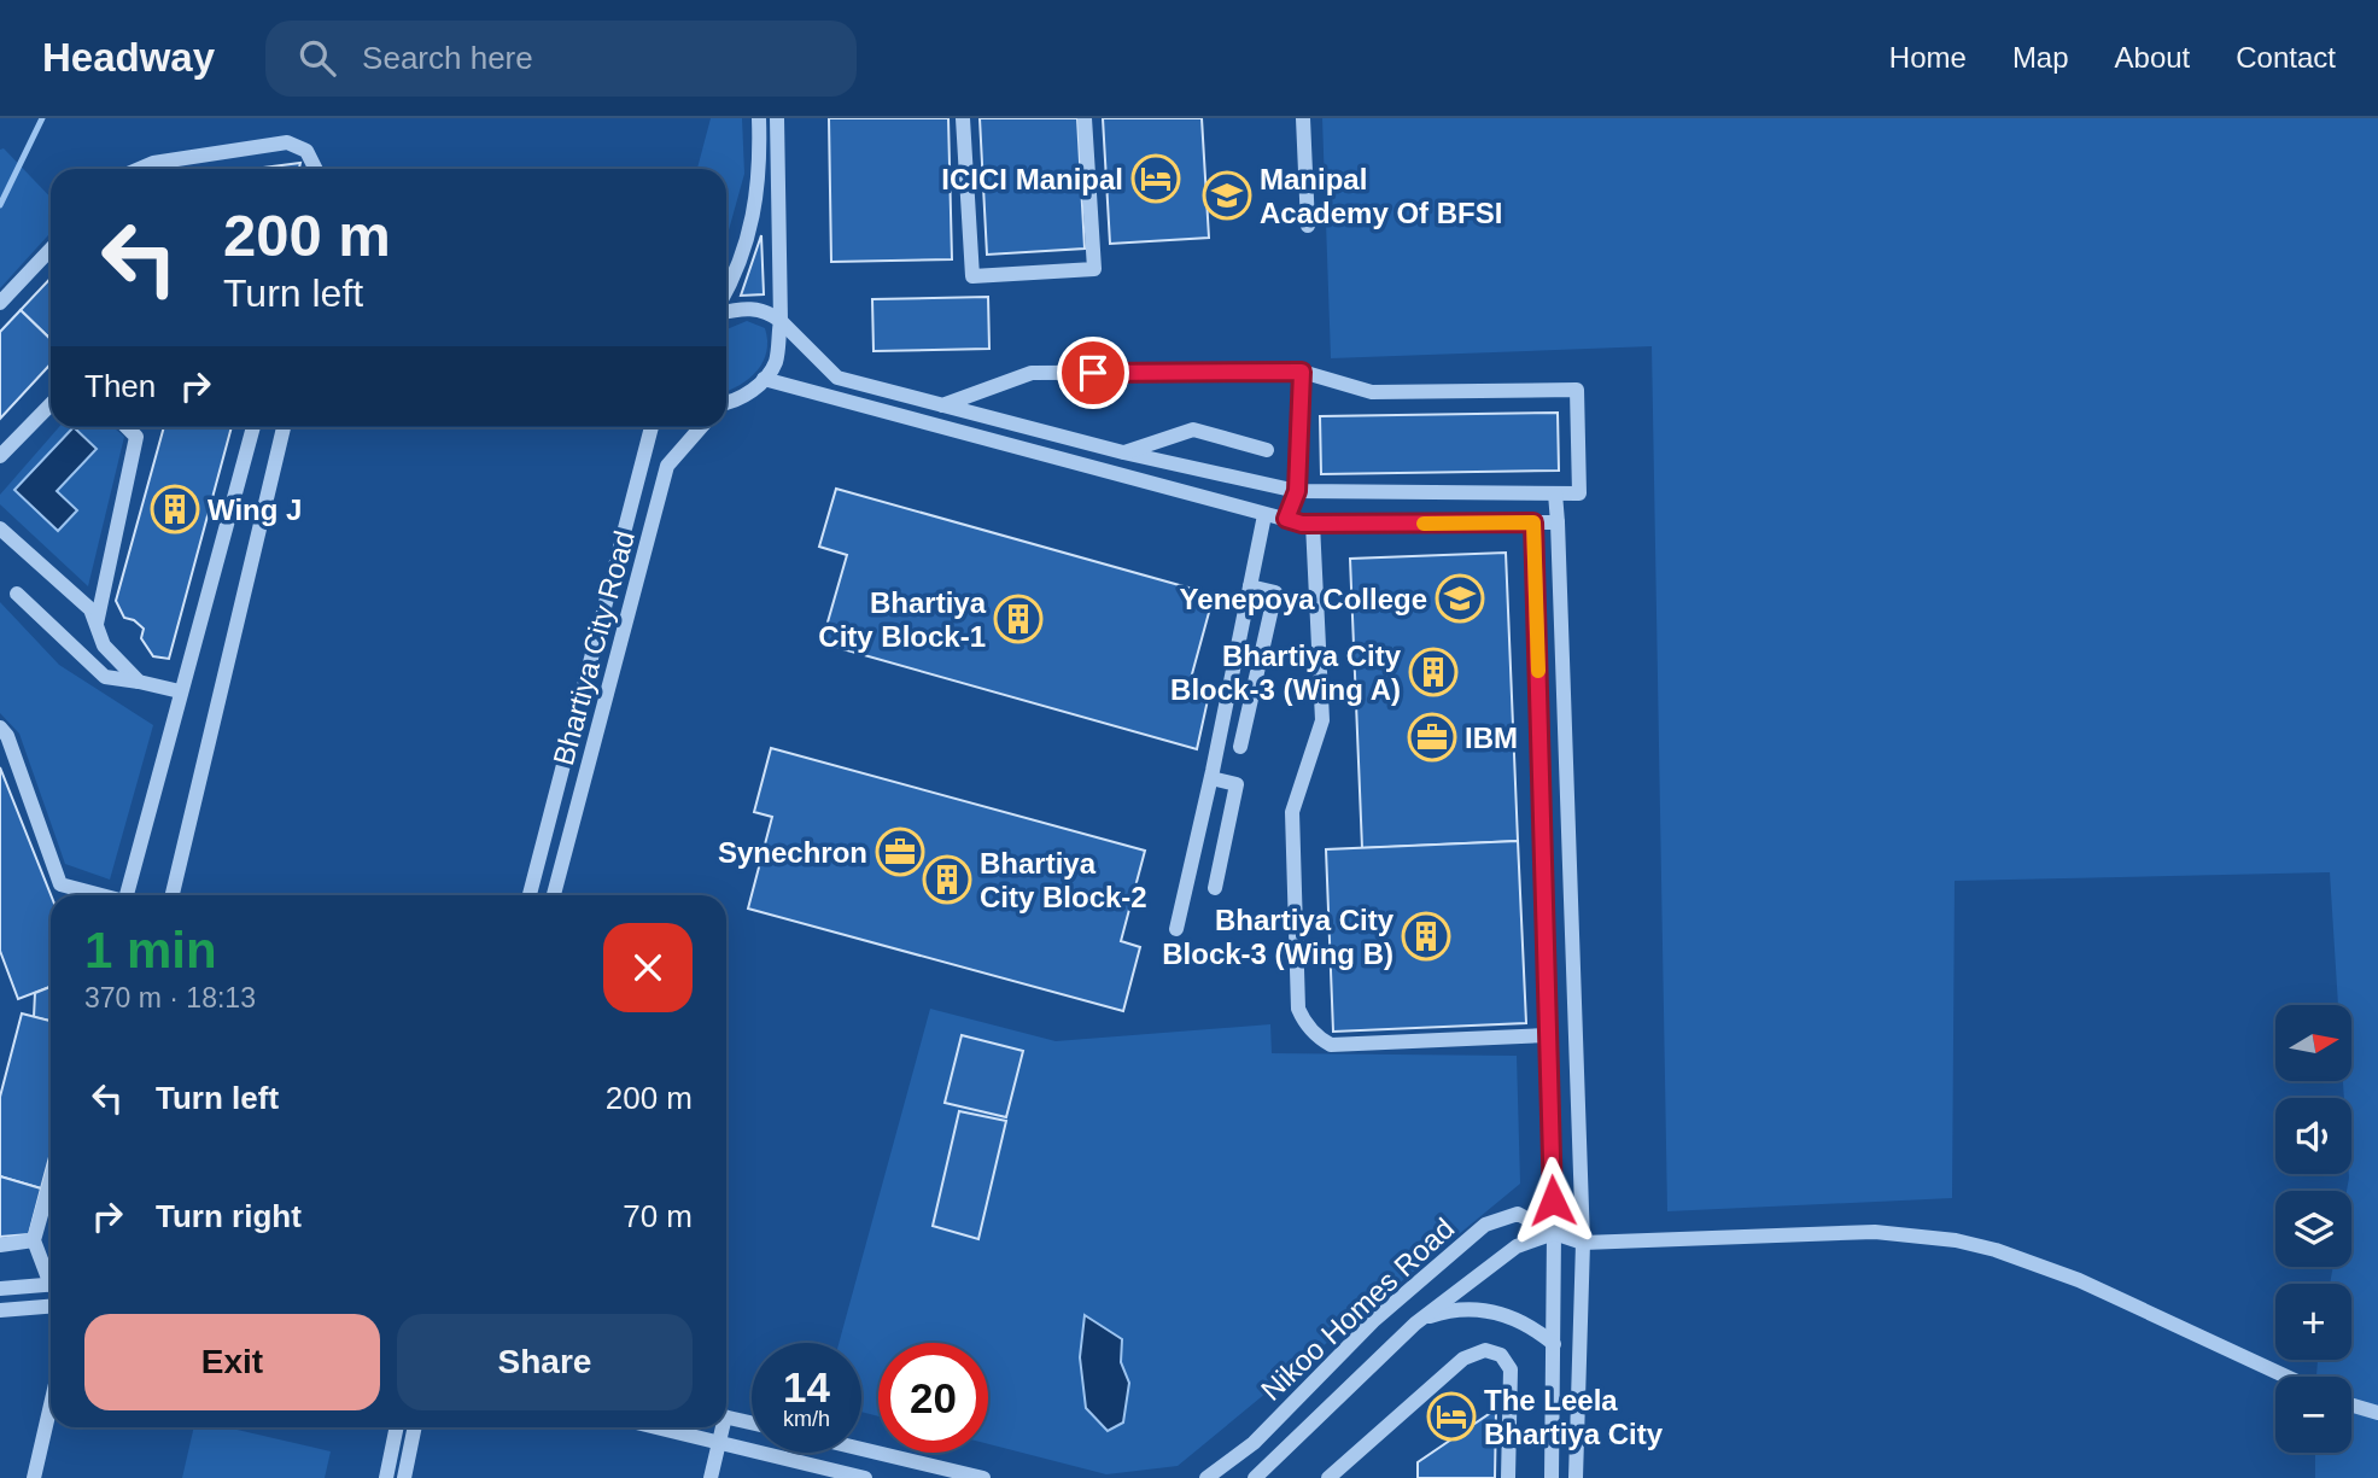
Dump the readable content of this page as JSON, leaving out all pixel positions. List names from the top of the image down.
{
  "streets": {
    "street": ["Bhartiya City Road", "Nikoo Homes Road"]
  },
  "places": {
    "hotel": ["ICICI Manipal", "The Leela Bhartiya City"],
    "school or university": ["Manipal Academy Of BFSI", "Yenepoya College"],
    "building": [
      "Wing J",
      "Bhartiya City Block-1",
      "Bhartiya City Block-3 (Wing A)",
      "Bhartiya City Block-2",
      "Bhartiya City Block-3 (Wing B)"
    ],
    "office": ["IBM", "Synechron"]
  },
  "north": "right",
  "page": {
    "header": "Headway",
    "search": "Search here",
    "nav": [
      "Home",
      "Map",
      "About",
      "Contact"
    ],
    "turn": ["200 m", "Turn left"],
    "then": "Then",
    "heading": ["1 min", "370 m · 18:13"],
    "map_buttons": ["+", "−"],
    "list": [
      {
        "name": "Turn left",
        "value": "200 m"
      },
      {
        "name": "Turn right",
        "value": "70 m"
      }
    ],
    "buttons": ["Exit", "Share"],
    "speed": "14 km/h",
    "limit": "20"
  }
}
